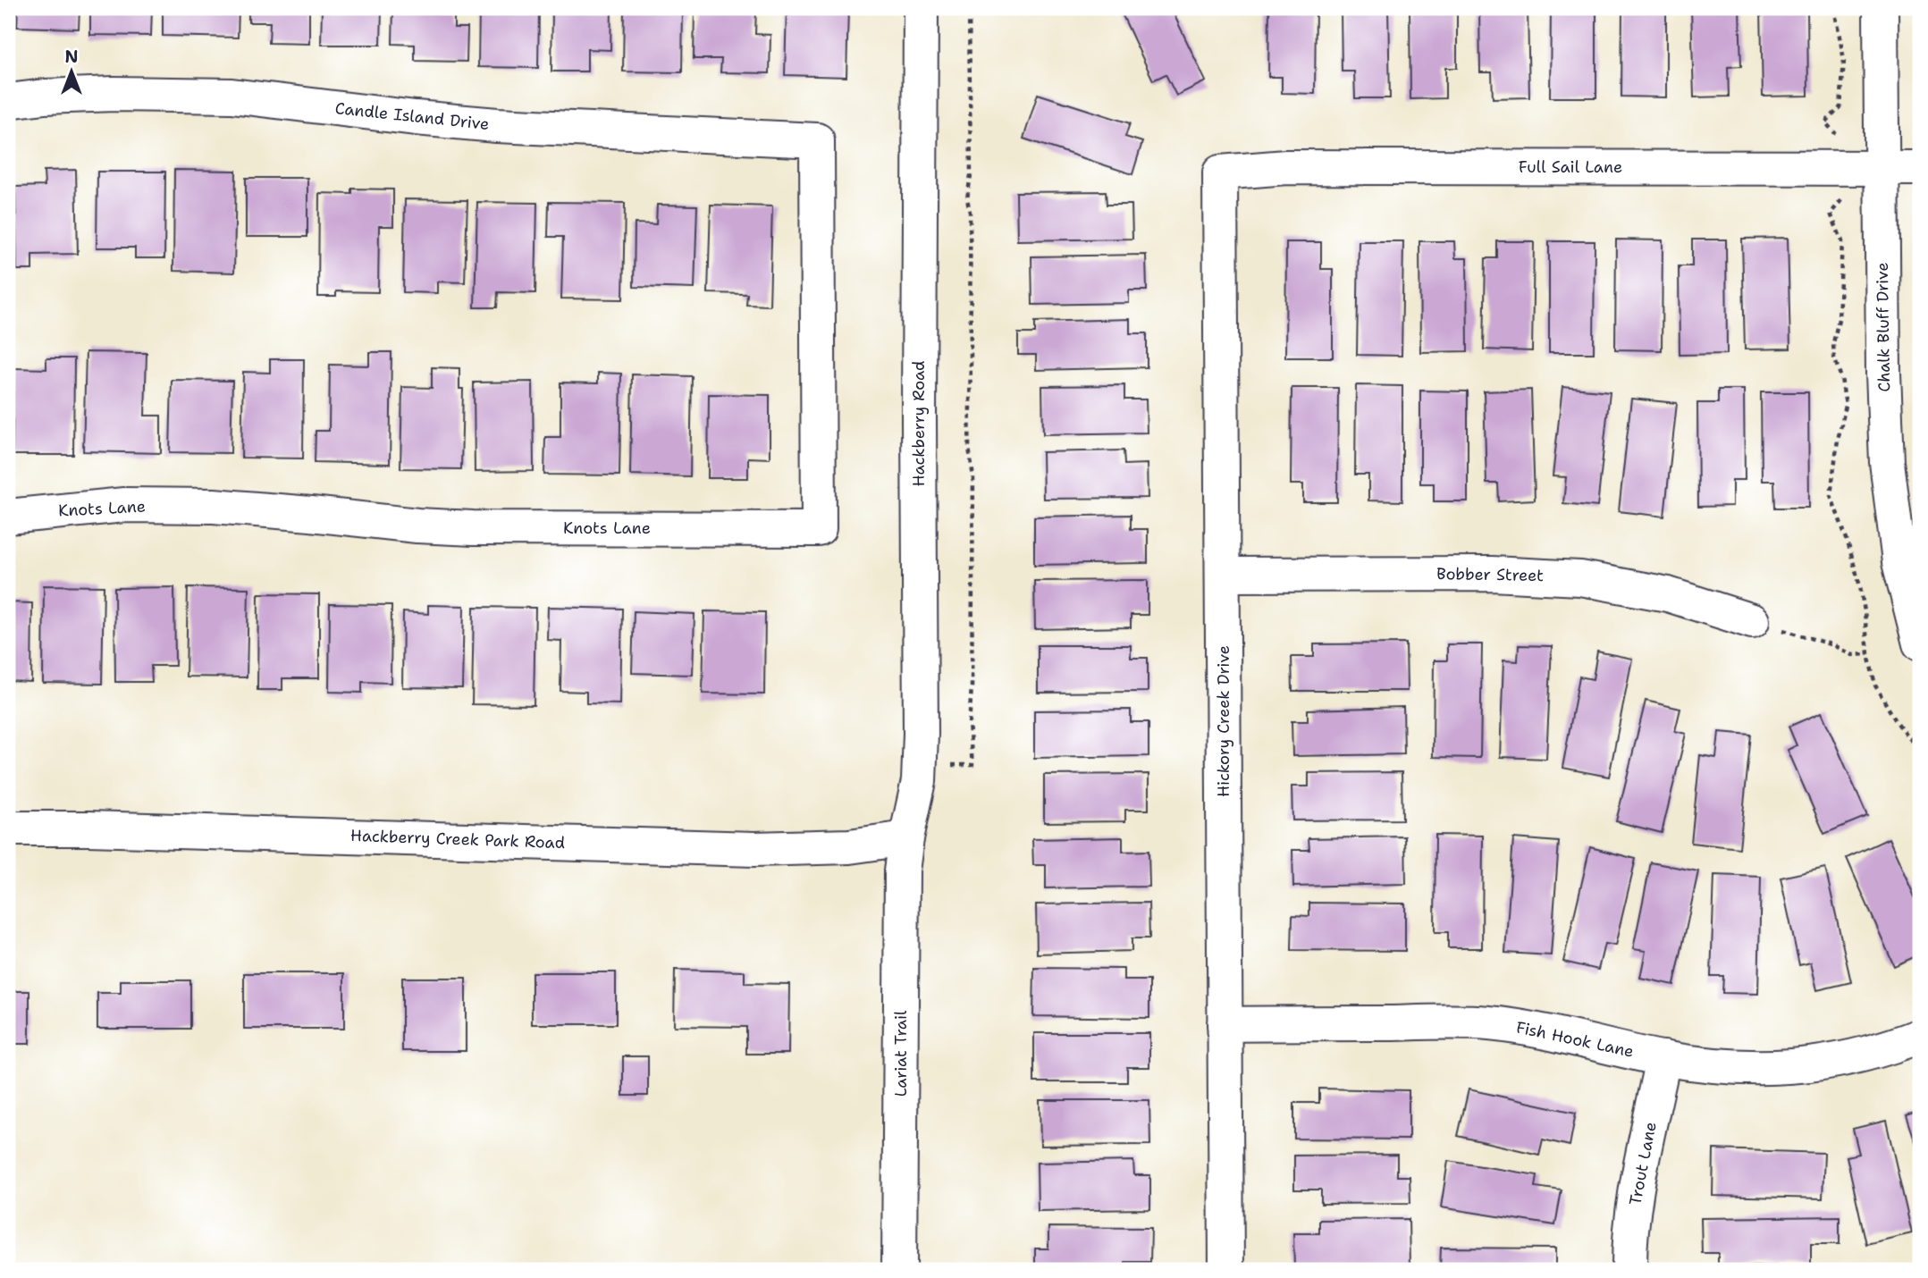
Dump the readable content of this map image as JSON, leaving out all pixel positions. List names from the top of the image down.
{
  "streets": {
    "street": [
      "Candle Island Drive",
      "Full Sail Lane",
      "Chalk Bluff Drive",
      "Hackberry Road",
      "Knots Lane",
      "Bobber Street",
      "Hickory Creek Drive",
      "Hackberry Creek Park Road",
      "Fish Hook Lane",
      "Lariat Trail",
      "Trout Lane"
    ]
  },
  "crossings": [
    ["Candle Island Drive", "Knots Lane"],
    ["Full Sail Lane", "Chalk Bluff Drive"],
    ["Full Sail Lane", "Hickory Creek Drive"],
    ["Hackberry Road", "Hackberry Creek Park Road"],
    ["Hackberry Road", "Lariat Trail"],
    ["Bobber Street", "Hickory Creek Drive"],
    ["Hickory Creek Drive", "Fish Hook Lane"],
    ["Hackberry Creek Park Road", "Lariat Trail"],
    ["Fish Hook Lane", "Trout Lane"]
  ],
  "north": "top"
}
